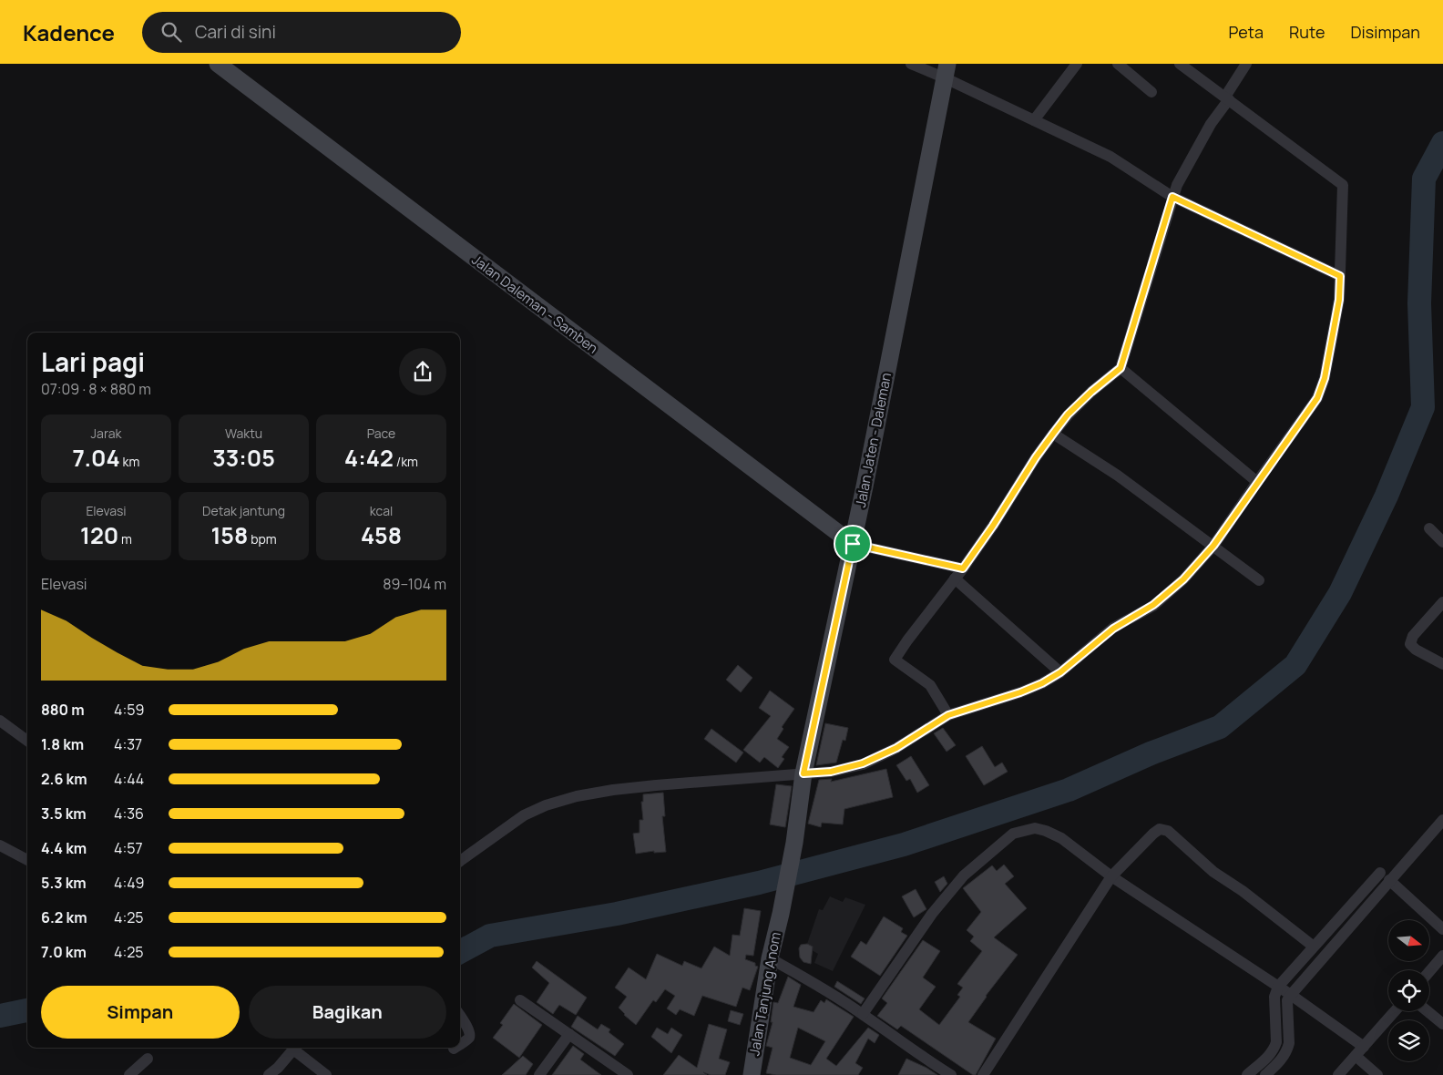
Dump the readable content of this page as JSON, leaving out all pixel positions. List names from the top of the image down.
{
  "streets": {
    "main road": ["Jalan Daleman - Samben", "Jalan Jaten - Daleman", "Jalan Tanjung Anom"]
  },
  "crossings": [
    ["Jalan Daleman - Samben", "Jalan Jaten - Daleman"],
    ["Jalan Jaten - Daleman", "Jalan Tanjung Anom"]
  ],
  "north": "right",
  "page": {
    "header": "Kadence",
    "search": "Cari di sini",
    "nav": ["Peta", "Rute", "Disimpan"],
    "heading": ["Lari pagi", "07:09 · 8 × 880 m"],
    "stats": [
      ["Jarak", "7.04 km"],
      ["Waktu", "33:05"],
      ["Pace", "4:42 /km"],
      ["Elevasi", "120 m"],
      ["Detak jantung", "158 bpm"],
      ["kcal", "458"]
    ],
    "chart": ["Elevasi", "89–104 m"],
    "list": [
      {
        "name": "880 m",
        "note": "4:59"
      },
      {
        "name": "1.8 km",
        "note": "4:37"
      },
      {
        "name": "2.6 km",
        "note": "4:44"
      },
      {
        "name": "3.5 km",
        "note": "4:36"
      },
      {
        "name": "4.4 km",
        "note": "4:57"
      },
      {
        "name": "5.3 km",
        "note": "4:49"
      },
      {
        "name": "6.2 km",
        "note": "4:25"
      },
      {
        "name": "7.0 km",
        "note": "4:25"
      }
    ],
    "buttons": ["Simpan", "Bagikan"]
  }
}
